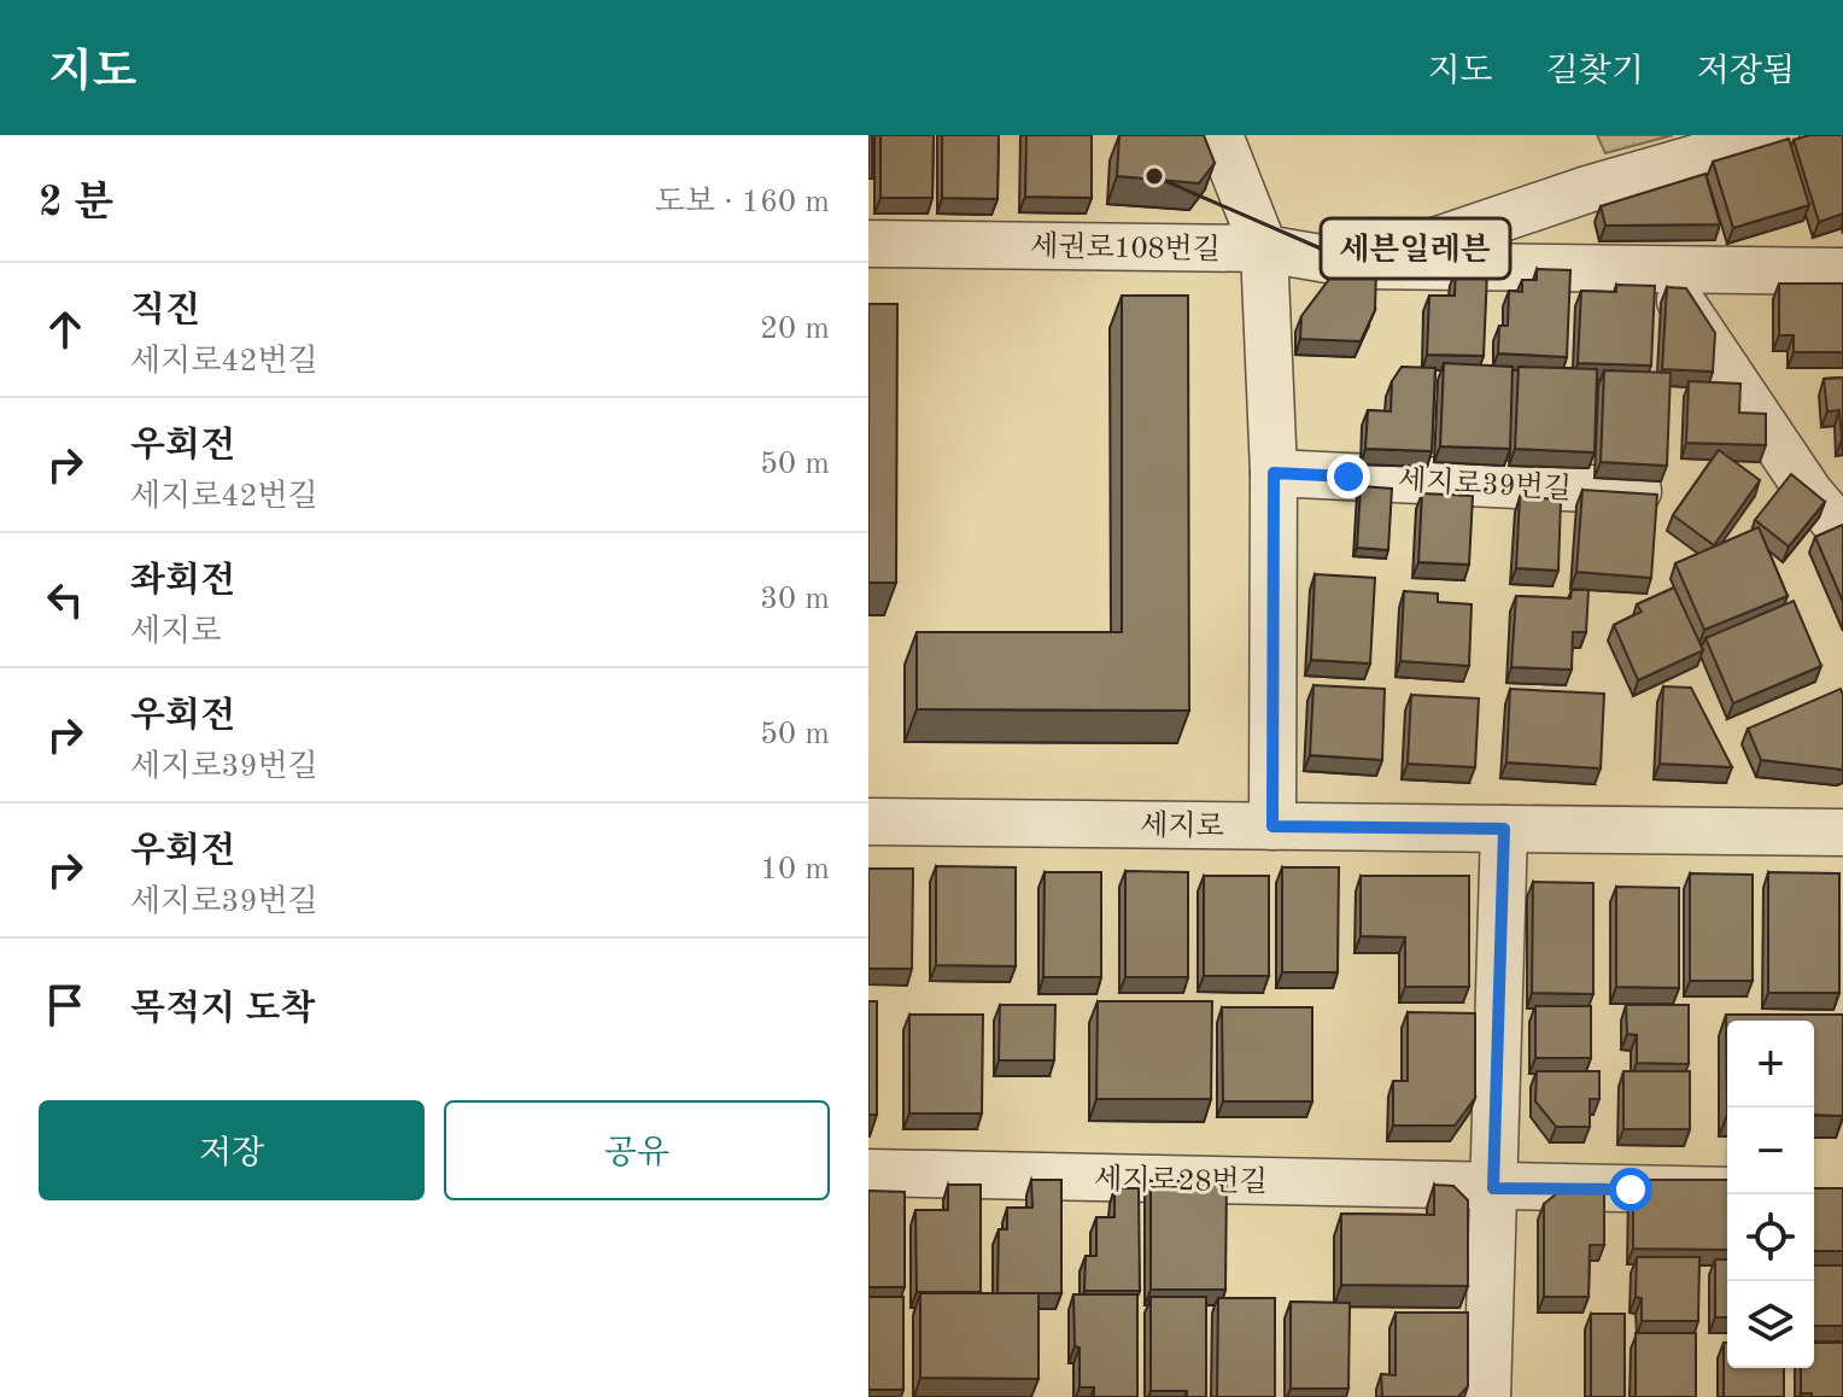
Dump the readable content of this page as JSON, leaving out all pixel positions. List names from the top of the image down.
{
  "streets": {
    "street": [
      "세권로108번길",
      "세지로39번길",
      "세지로",
      "세지로28번길"
    ]
  },
  "places": ["세븐일레븐"],
  "page": {
    "header": "지도",
    "nav": ["지도", "길찾기", "저장됨"],
    "heading": ["2 분", "도보 · 160 m"],
    "list": [
      ["직진", "세지로42번길", "20 m"],
      ["우회전", "세지로42번길", "50 m"],
      ["좌회전", "세지로", "30 m"],
      ["우회전", "세지로39번길", "50 m"],
      ["우회전", "세지로39번길", "10 m"],
      "목적지 도착"
    ],
    "map_buttons": ["+", "−"],
    "buttons": ["저장", "공유"]
  }
}
